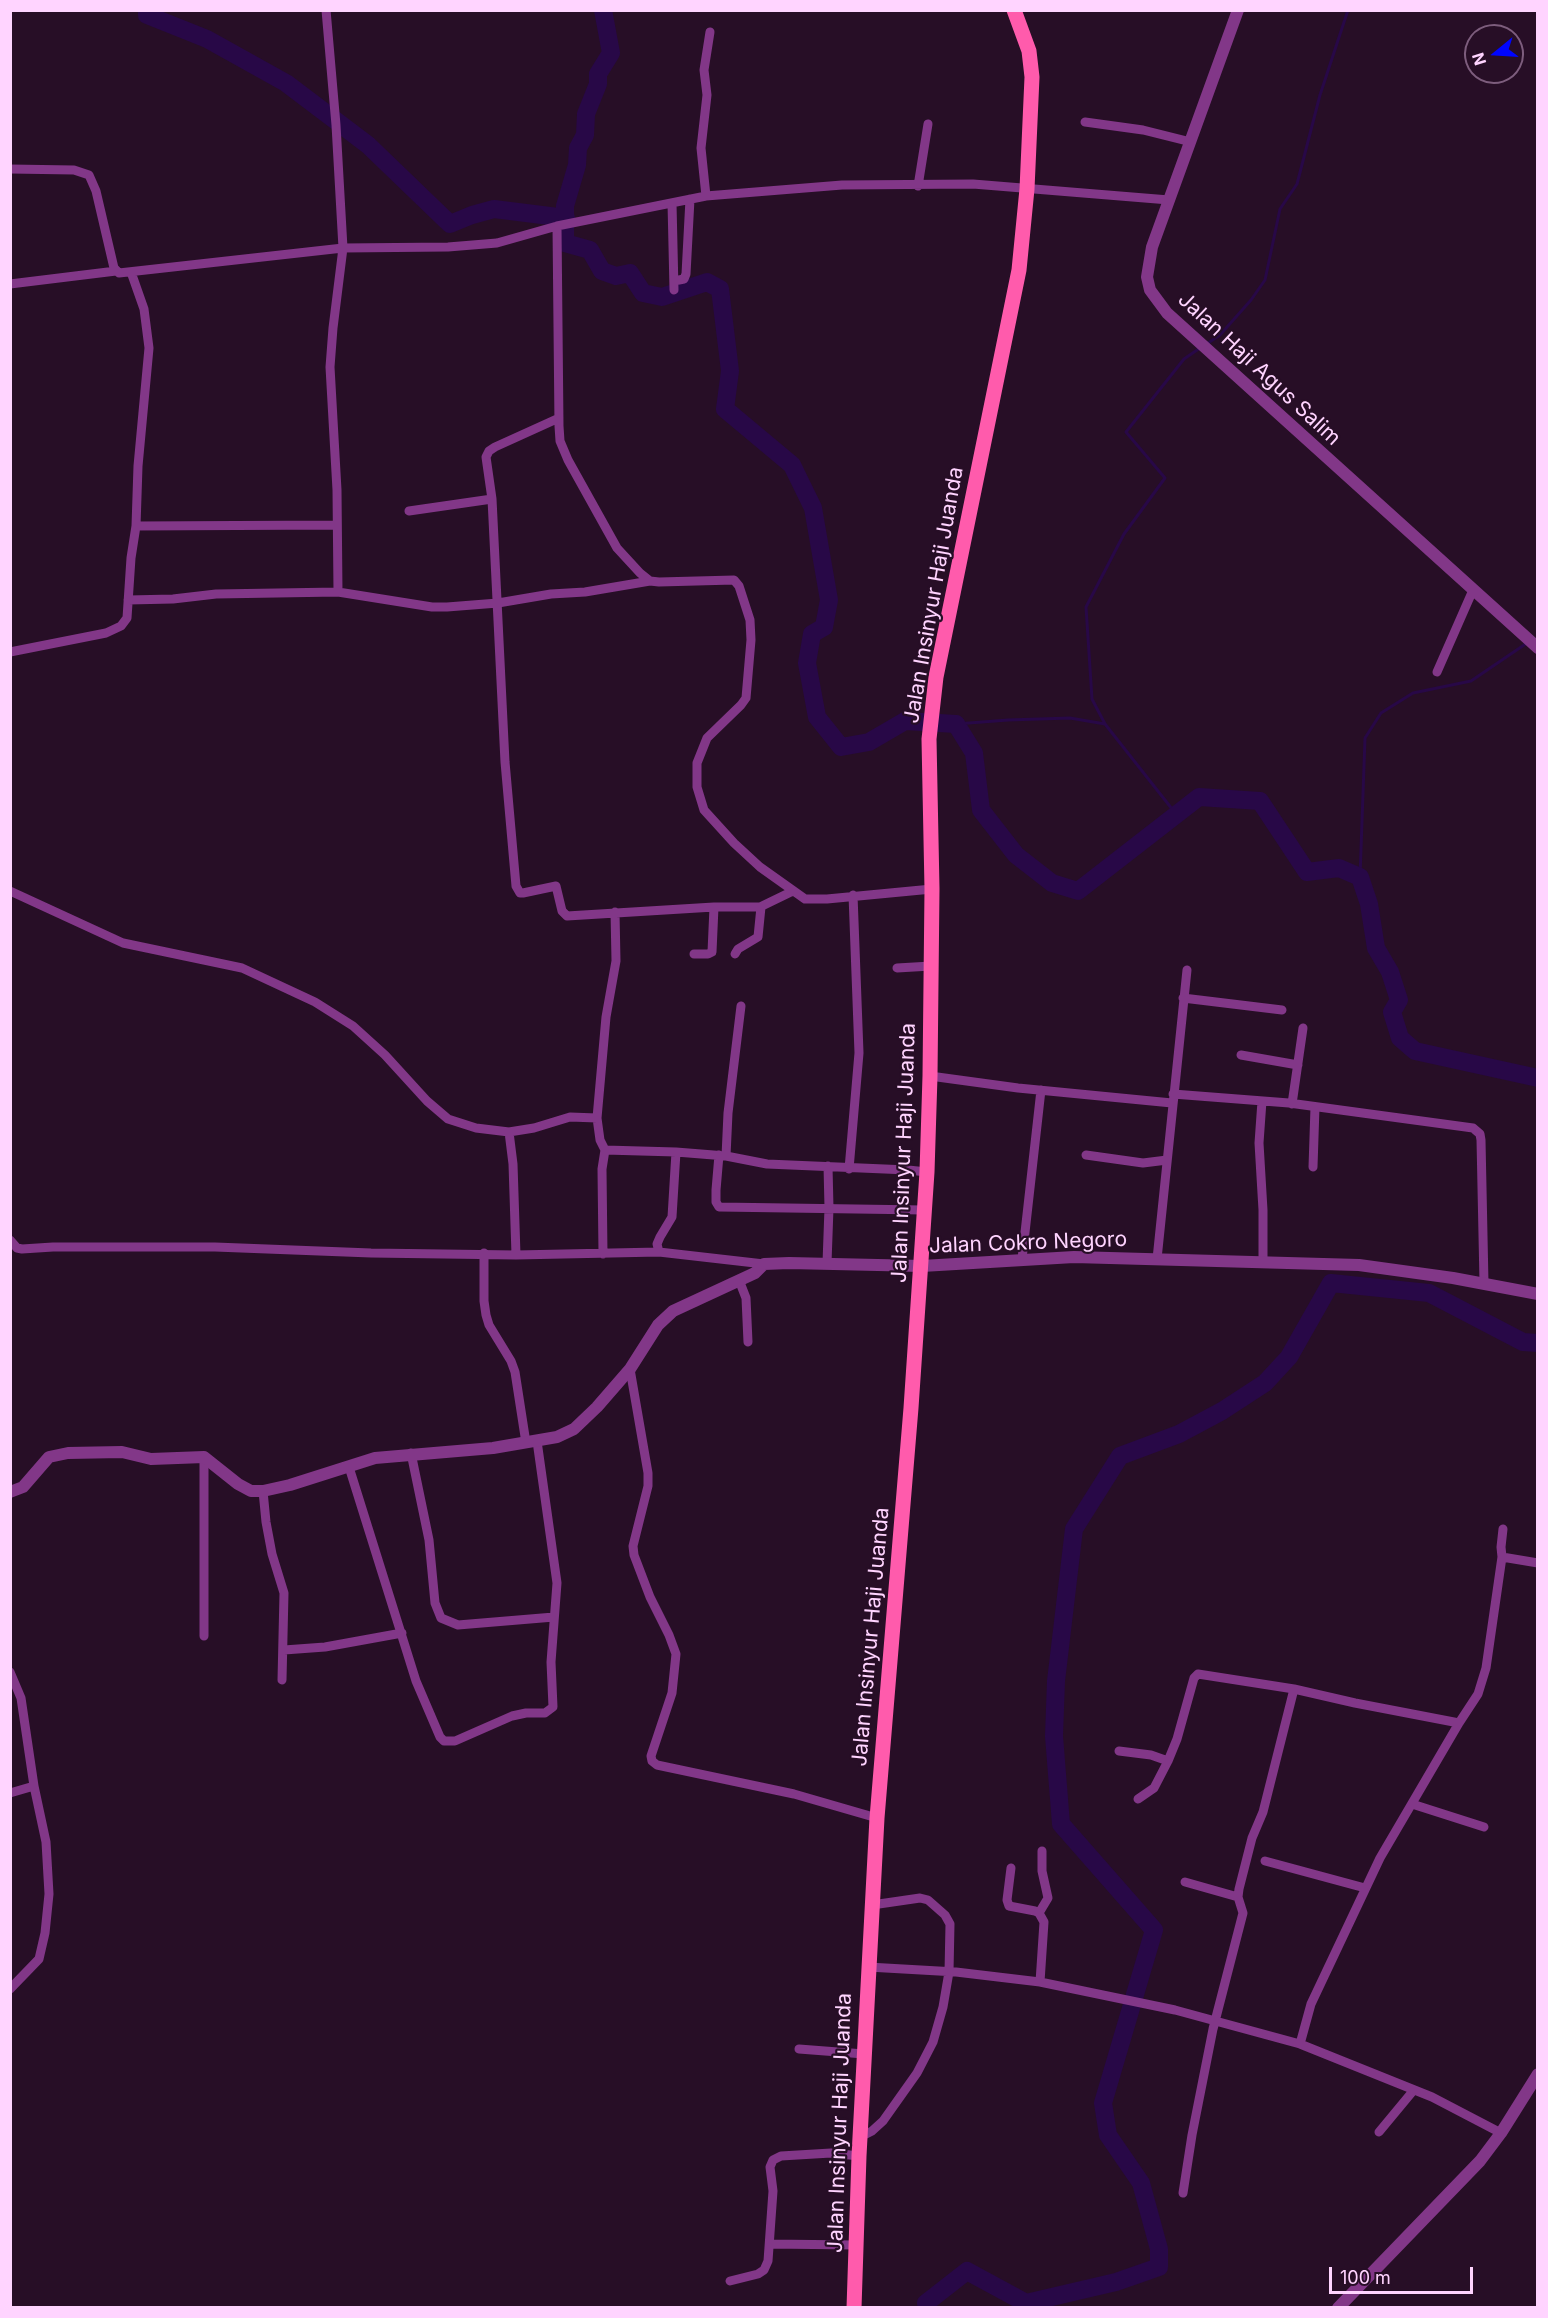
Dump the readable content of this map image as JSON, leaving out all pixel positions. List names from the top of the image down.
{
  "streets": {
    "main road": ["Jalan Insinyur Haji Juanda"],
    "street": ["Jalan Haji Agus Salim", "Jalan Cokro Negoro"]
  },
  "crossings": [
    ["Jalan Insinyur Haji Juanda", "Jalan Cokro Negoro"]
  ],
  "scale_bar": "100 m",
  "north": "left"
}
